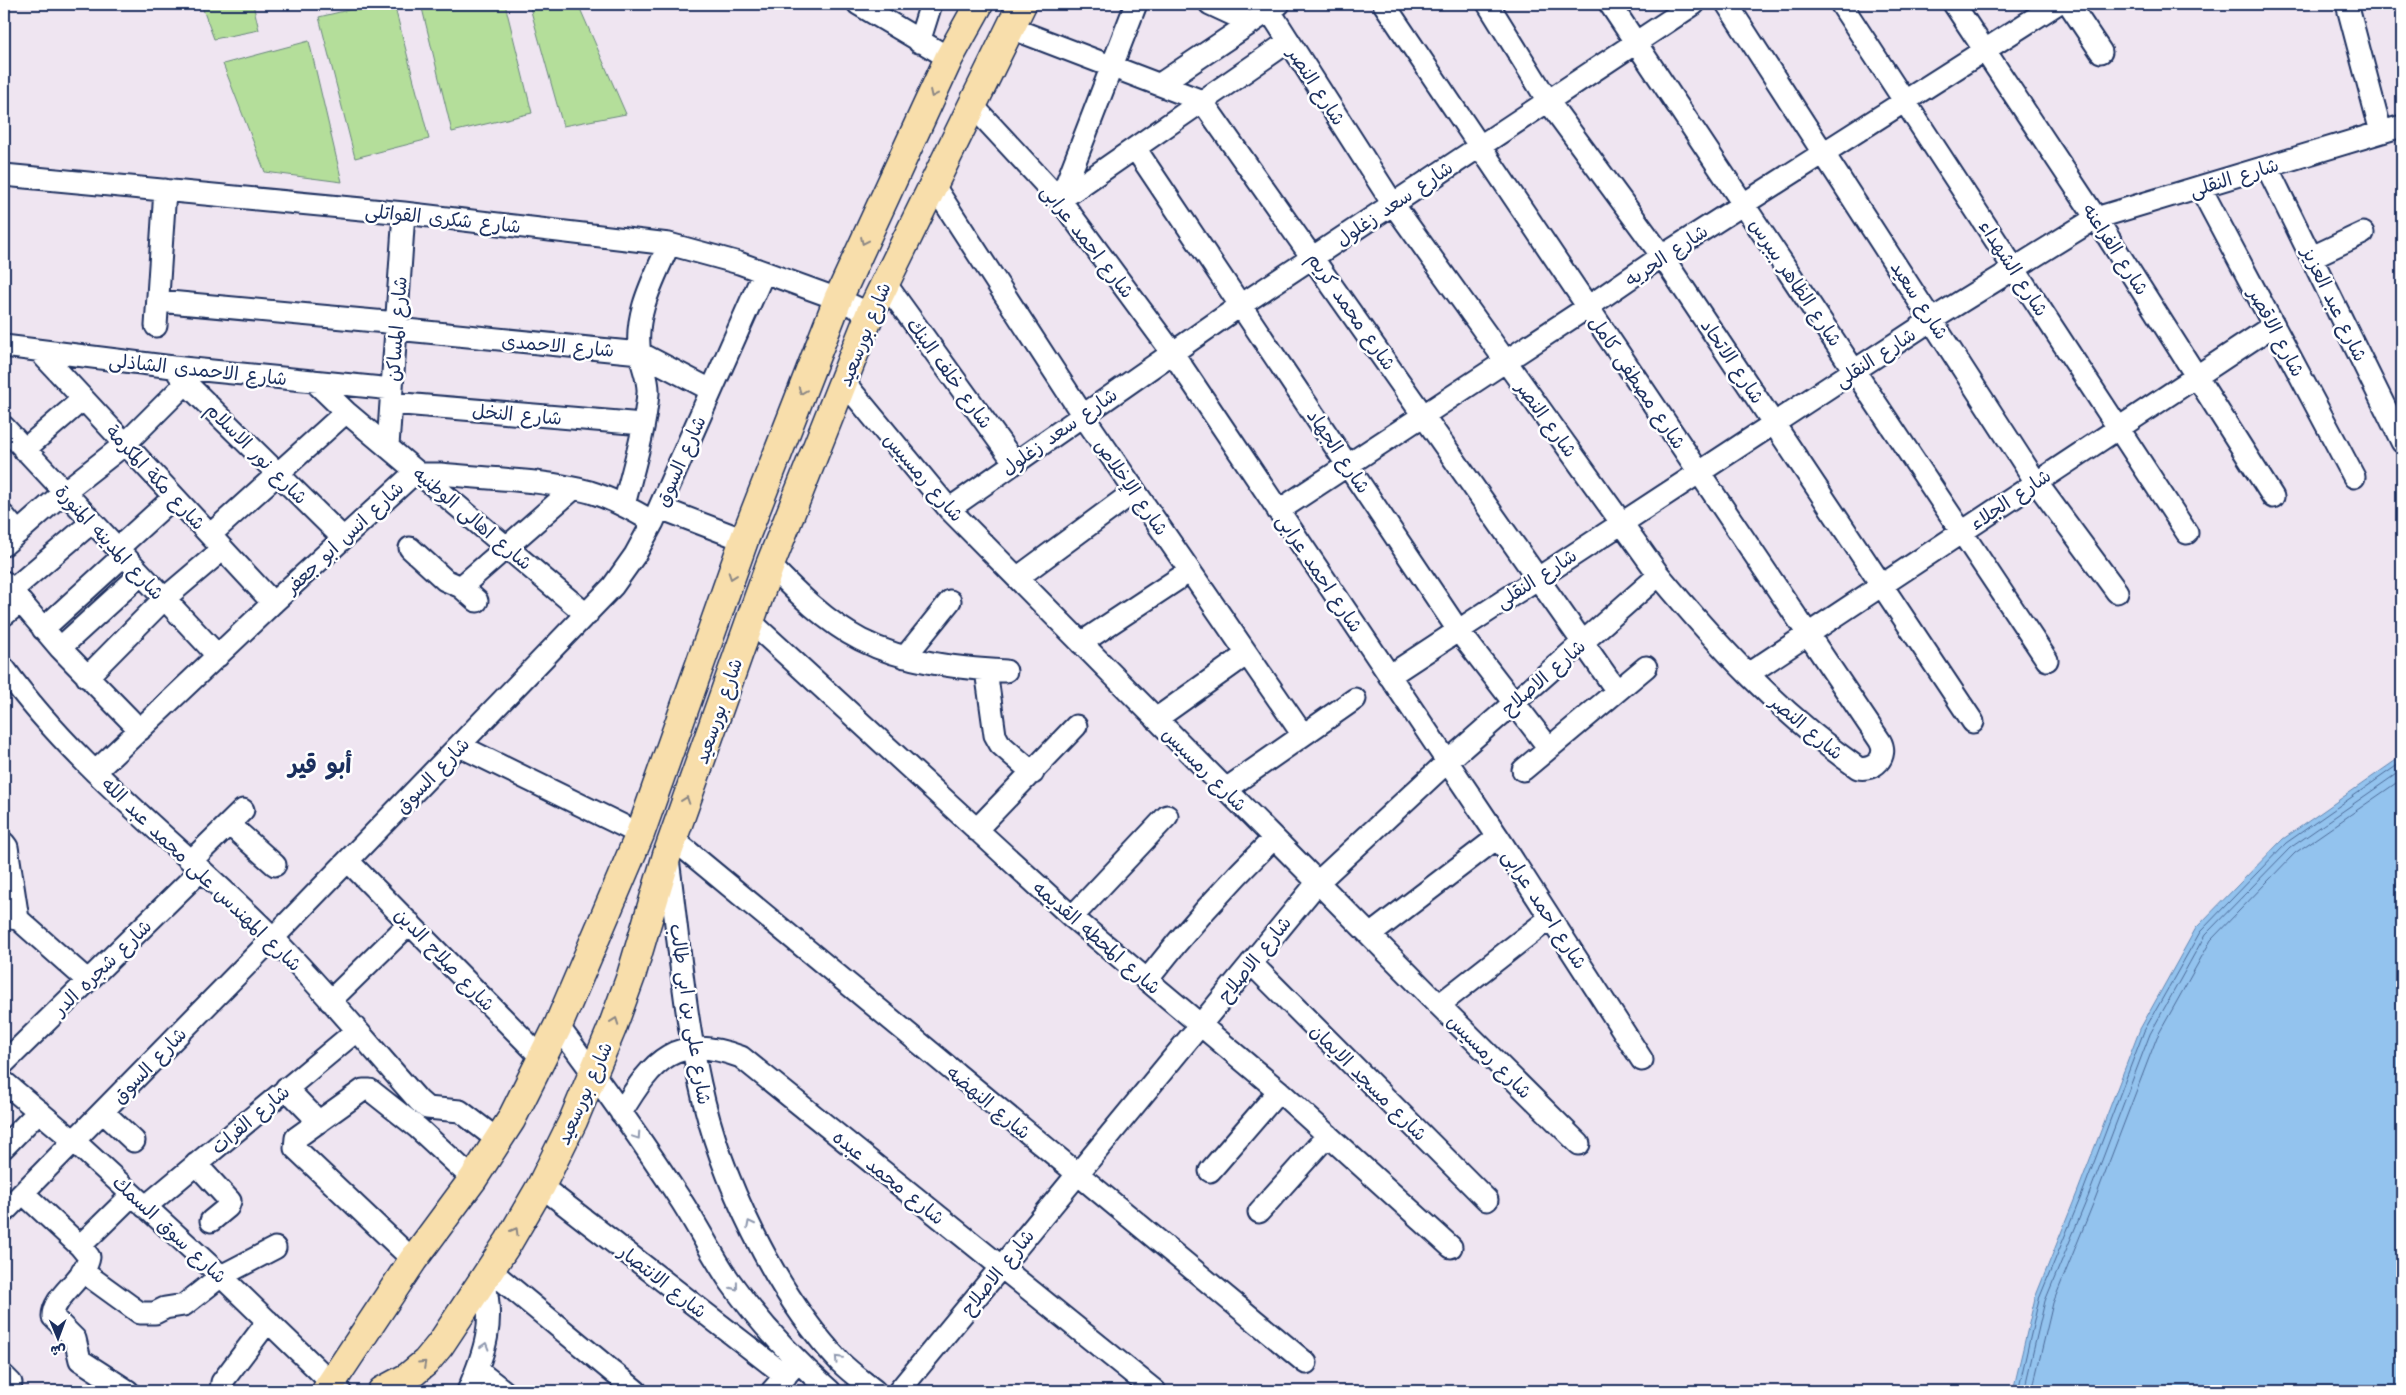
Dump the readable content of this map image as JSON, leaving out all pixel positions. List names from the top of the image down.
{
  "streets": {
    "main road": ["شارع بورسعيد"],
    "street": [
      "شارع النصر",
      "شارع النقلى",
      "شارع سعد زغلول",
      "شارع شكرى القواتلى",
      "شارع احمد عرابى",
      "شارع الفراعنه",
      "شارع الحريه",
      "شارع الشهداء",
      "شارع الظاهر بيبرس",
      "شارع سعيد",
      "شارع عبد العزيز",
      "شارع محمد كريم",
      "شارع المساكن",
      "شارع الاقصر",
      "شارع الاحمدى",
      "شارع الاتحاد",
      "شارع الاحمدى الشاذلى",
      "شارع خلف البنك",
      "شارع مصطفى كامل",
      "شارع النخل",
      "شارع الجهاد",
      "شارع نور الاسلام",
      "شارع السوق",
      "شارع مكة المكرمة",
      "شارع رمسيس",
      "شارع الإخلاص",
      "شارع الجلاء",
      "شارع اهالى الوطنيه",
      "شارع انس ابو جعفر",
      "شارع المدينه المنورة",
      "شارع الاصلاح",
      "شارع المهندس على محمد عبد الله",
      "شارع المحطه القديمه",
      "شارع صلاح الدين",
      "شارع شجره الدر",
      "شارع على بن ابى طالب",
      "شارع مسجد الايمان",
      "شارع النهضه",
      "شارع الفرات",
      "شارع محمد عبده",
      "شارع سوق السمك",
      "شارع الانتصار"
    ]
  },
  "crossings": [
    ["شارع النصر", "شارع النقلى"],
    ["شارع النصر", "شارع سعد زغلول"],
    ["شارع النصر", "شارع الحريه"],
    ["شارع النصر", "شارع مصطفى كامل"],
    ["شارع النصر", "شارع الجلاء"],
    ["شارع النصر", "شارع الاصلاح"],
    ["شارع النقلى", "شارع احمد عرابى"],
    ["شارع النقلى", "شارع الفراعنه"],
    ["شارع النقلى", "شارع الشهداء"],
    ["شارع النقلى", "شارع الظاهر بيبرس"],
    ["شارع النقلى", "شارع سعيد"],
    ["شارع النقلى", "شارع عبد العزيز"],
    ["شارع النقلى", "شارع محمد كريم"],
    ["شارع النقلى", "شارع الاقصر"],
    ["شارع النقلى", "شارع الاتحاد"],
    ["شارع النقلى", "شارع مصطفى كامل"],
    ["شارع النقلى", "شارع الجهاد"],
    ["شارع سعد زغلول", "شارع احمد عرابى"],
    ["شارع سعد زغلول", "شارع الظاهر بيبرس"],
    ["شارع سعد زغلول", "شارع محمد كريم"],
    ["شارع سعد زغلول", "شارع الاتحاد"],
    ["شارع سعد زغلول", "شارع خلف البنك"],
    ["شارع سعد زغلول", "شارع مصطفى كامل"],
    ["شارع سعد زغلول", "شارع الجهاد"],
    ["شارع سعد زغلول", "شارع رمسيس"],
    ["شارع سعد زغلول", "شارع الإخلاص"],
    ["شارع شكرى القواتلى", "شارع المساكن"],
    ["شارع شكرى القواتلى", "شارع بورسعيد"],
    ["شارع شكرى القواتلى", "شارع السوق"],
    ["شارع احمد عرابى", "شارع الحريه"],
    ["شارع احمد عرابى", "شارع بورسعيد"],
    ["شارع احمد عرابى", "شارع الاصلاح"],
    ["شارع الفراعنه", "شارع الحريه"],
    ["شارع الفراعنه", "شارع الجلاء"],
    ["شارع الحريه", "شارع الشهداء"],
    ["شارع الحريه", "شارع الظاهر بيبرس"],
    ["شارع الحريه", "شارع سعيد"],
    ["شارع الحريه", "شارع محمد كريم"],
    ["شارع الحريه", "شارع الاتحاد"],
    ["شارع الحريه", "شارع مصطفى كامل"],
    ["شارع الحريه", "شارع الجهاد"],
    ["شارع الشهداء", "شارع الجلاء"],
    ["شارع الظاهر بيبرس", "شارع الجلاء"],
    ["شارع سعيد", "شارع الجلاء"],
    ["شارع محمد كريم", "شارع الاصلاح"],
    ["شارع المساكن", "شارع الاحمدى"],
    ["شارع المساكن", "شارع الاحمدى الشاذلى"],
    ["شارع المساكن", "شارع النخل"],
    ["شارع المساكن", "شارع اهالى الوطنيه"],
    ["شارع الاقصر", "شارع الجلاء"],
    ["شارع بورسعيد", "شارع خلف البنك"],
    ["شارع بورسعيد", "شارع رمسيس"],
    ["شارع بورسعيد", "شارع الإخلاص"],
    ["شارع بورسعيد", "شارع انس ابو جعفر"],
    ["شارع بورسعيد", "شارع المهندس على محمد عبد الله"],
    ["شارع بورسعيد", "شارع المحطه القديمه"],
    ["شارع بورسعيد", "شارع صلاح الدين"],
    ["شارع بورسعيد", "شارع على بن ابى طالب"],
    ["شارع بورسعيد", "شارع النهضه"],
    ["شارع بورسعيد", "شارع سوق السمك"],
    ["شارع بورسعيد", "شارع الانتصار"],
    ["شارع الاحمدى", "شارع السوق"],
    ["شارع الاتحاد", "شارع الجلاء"],
    ["شارع الاحمدى الشاذلى", "شارع النخل"],
    ["شارع الاحمدى الشاذلى", "شارع نور الاسلام"],
    ["شارع الاحمدى الشاذلى", "شارع مكة المكرمة"],
    ["شارع الاحمدى الشاذلى", "شارع اهالى الوطنيه"],
    ["شارع مصطفى كامل", "شارع الجلاء"],
    ["شارع الجهاد", "شارع الاصلاح"],
    ["شارع نور الاسلام", "شارع انس ابو جعفر"],
    ["شارع السوق", "شارع اهالى الوطنيه"],
    ["شارع السوق", "شارع انس ابو جعفر"],
    ["شارع السوق", "شارع المهندس على محمد عبد الله"],
    ["شارع السوق", "شارع صلاح الدين"],
    ["شارع السوق", "شارع سوق السمك"],
    ["شارع مكة المكرمة", "شارع انس ابو جعفر"],
    ["شارع رمسيس", "شارع الاصلاح"],
    ["شارع اهالى الوطنيه", "شارع انس ابو جعفر"],
    ["شارع انس ابو جعفر", "شارع المدينه المنورة"],
    ["شارع انس ابو جعفر", "شارع المهندس على محمد عبد الله"],
    ["شارع الاصلاح", "شارع المحطه القديمه"],
    ["شارع الاصلاح", "شارع مسجد الايمان"],
    ["شارع الاصلاح", "شارع النهضه"],
    ["شارع الاصلاح", "شارع محمد عبده"],
    ["شارع المهندس على محمد عبد الله", "شارع شجره الدر"],
    ["شارع المهندس على محمد عبد الله", "شارع الفرات"],
    ["شارع على بن ابى طالب", "شارع النهضه"],
    ["شارع على بن ابى طالب", "شارع محمد عبده"],
    ["شارع الفرات", "شارع سوق السمك"]
  ],
  "districts": ["أبو قير"],
  "north": "bottom"
}
